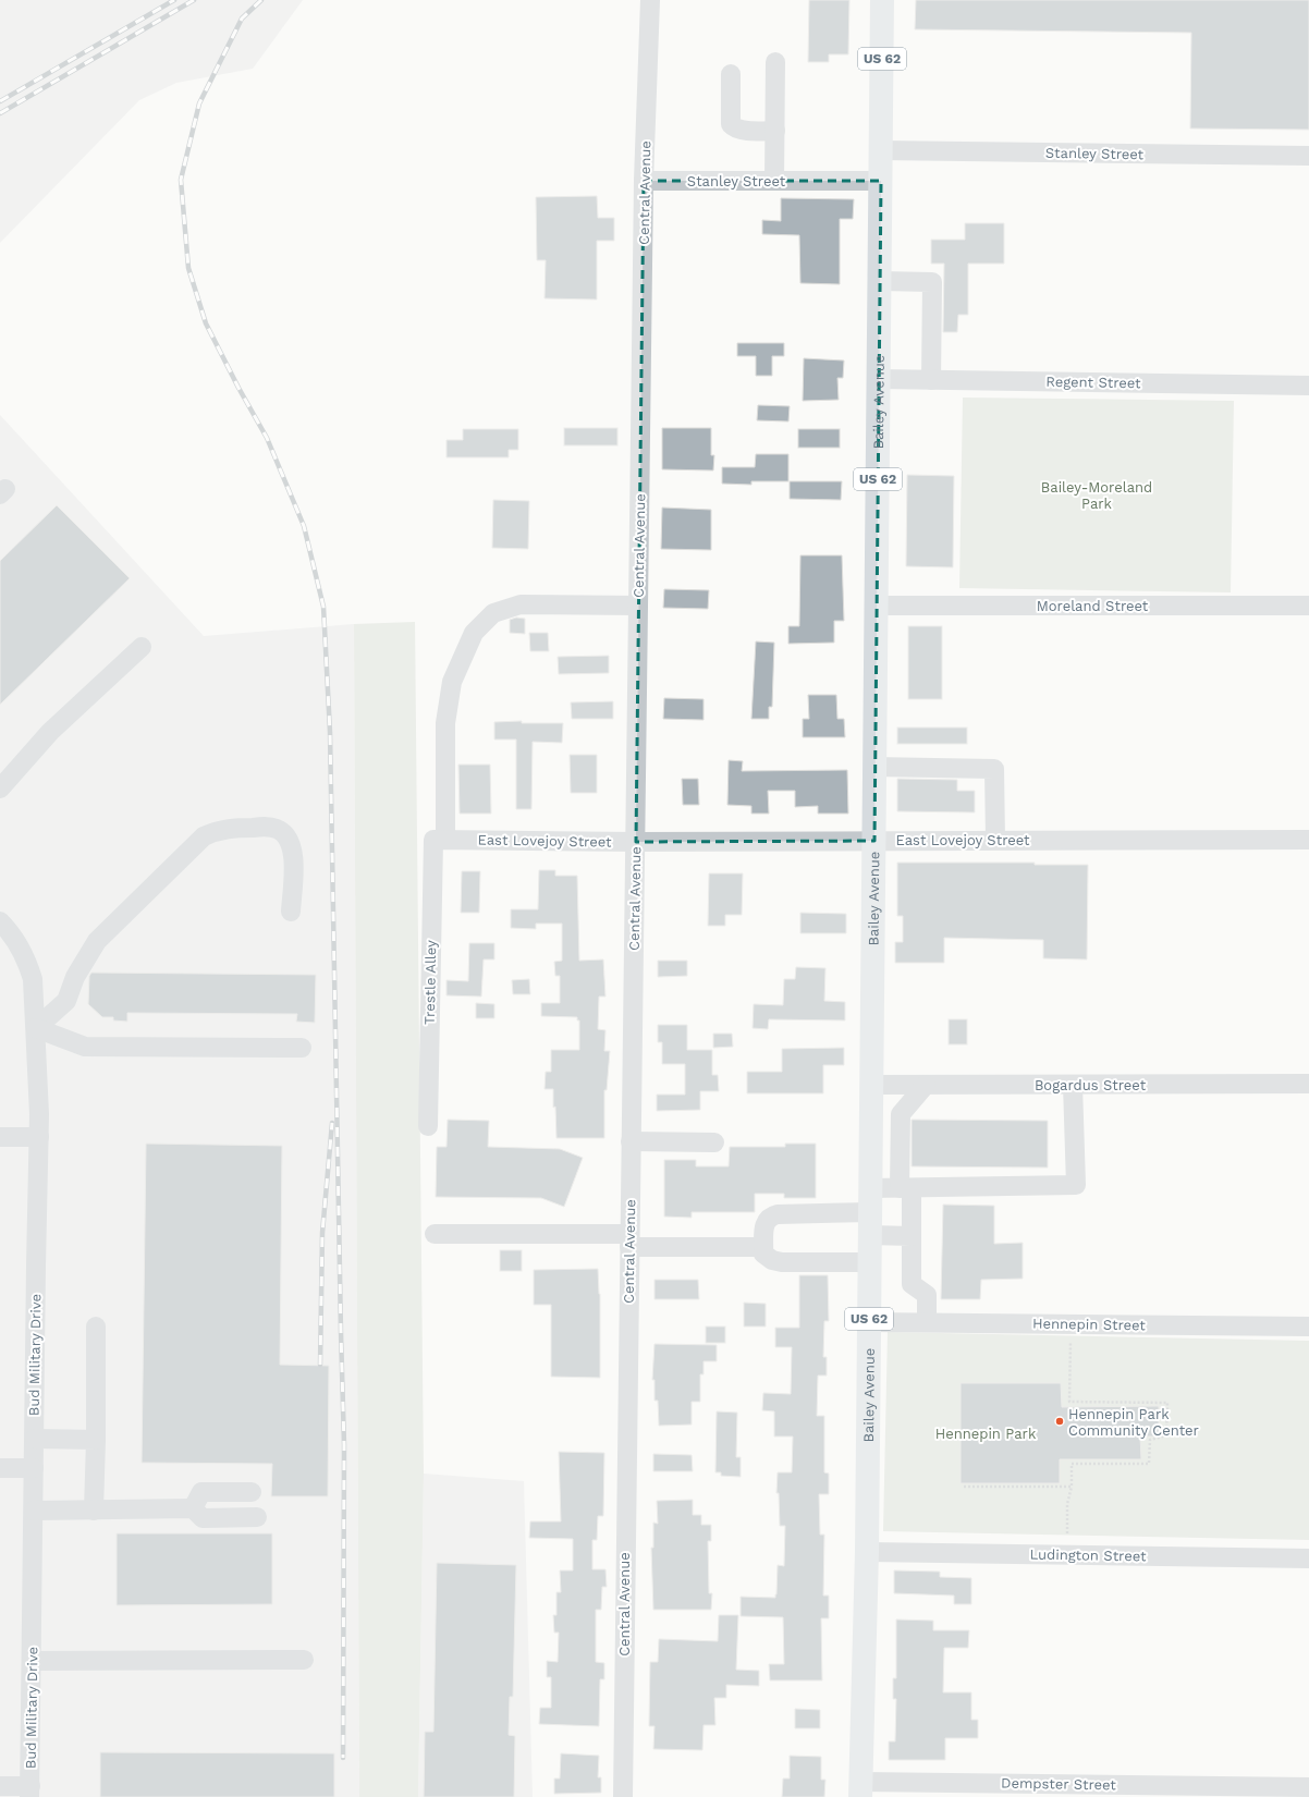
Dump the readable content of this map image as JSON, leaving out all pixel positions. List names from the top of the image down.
{
  "streets": {
    "main road": ["US 62", "Bailey Avenue"],
    "street": [
      "Stanley Street",
      "Central Avenue",
      "Regent Street",
      "Moreland Street",
      "East Lovejoy Street",
      "Trestle Alley",
      "Bogardus Street",
      "Hennepin Street",
      "Bud Military Drive",
      "Ludington Street",
      "Dempster Street"
    ]
  },
  "crossings": [
    ["Stanley Street", "Central Avenue"],
    ["Stanley Street", "Bailey Avenue"],
    ["Central Avenue", "East Lovejoy Street"],
    ["Central Avenue", "Trestle Alley"],
    ["Regent Street", "Bailey Avenue"],
    ["Bailey Avenue", "Moreland Street"],
    ["Bailey Avenue", "East Lovejoy Street"],
    ["Bailey Avenue", "Bogardus Street"],
    ["Bailey Avenue", "Hennepin Street"],
    ["Bailey Avenue", "Ludington Street"],
    ["Bailey Avenue", "Dempster Street"],
    ["East Lovejoy Street", "Trestle Alley"]
  ],
  "parks": ["Bailey-Moreland Park", "Hennepin Park"],
  "places": ["Hennepin Park Community Center"]
}
